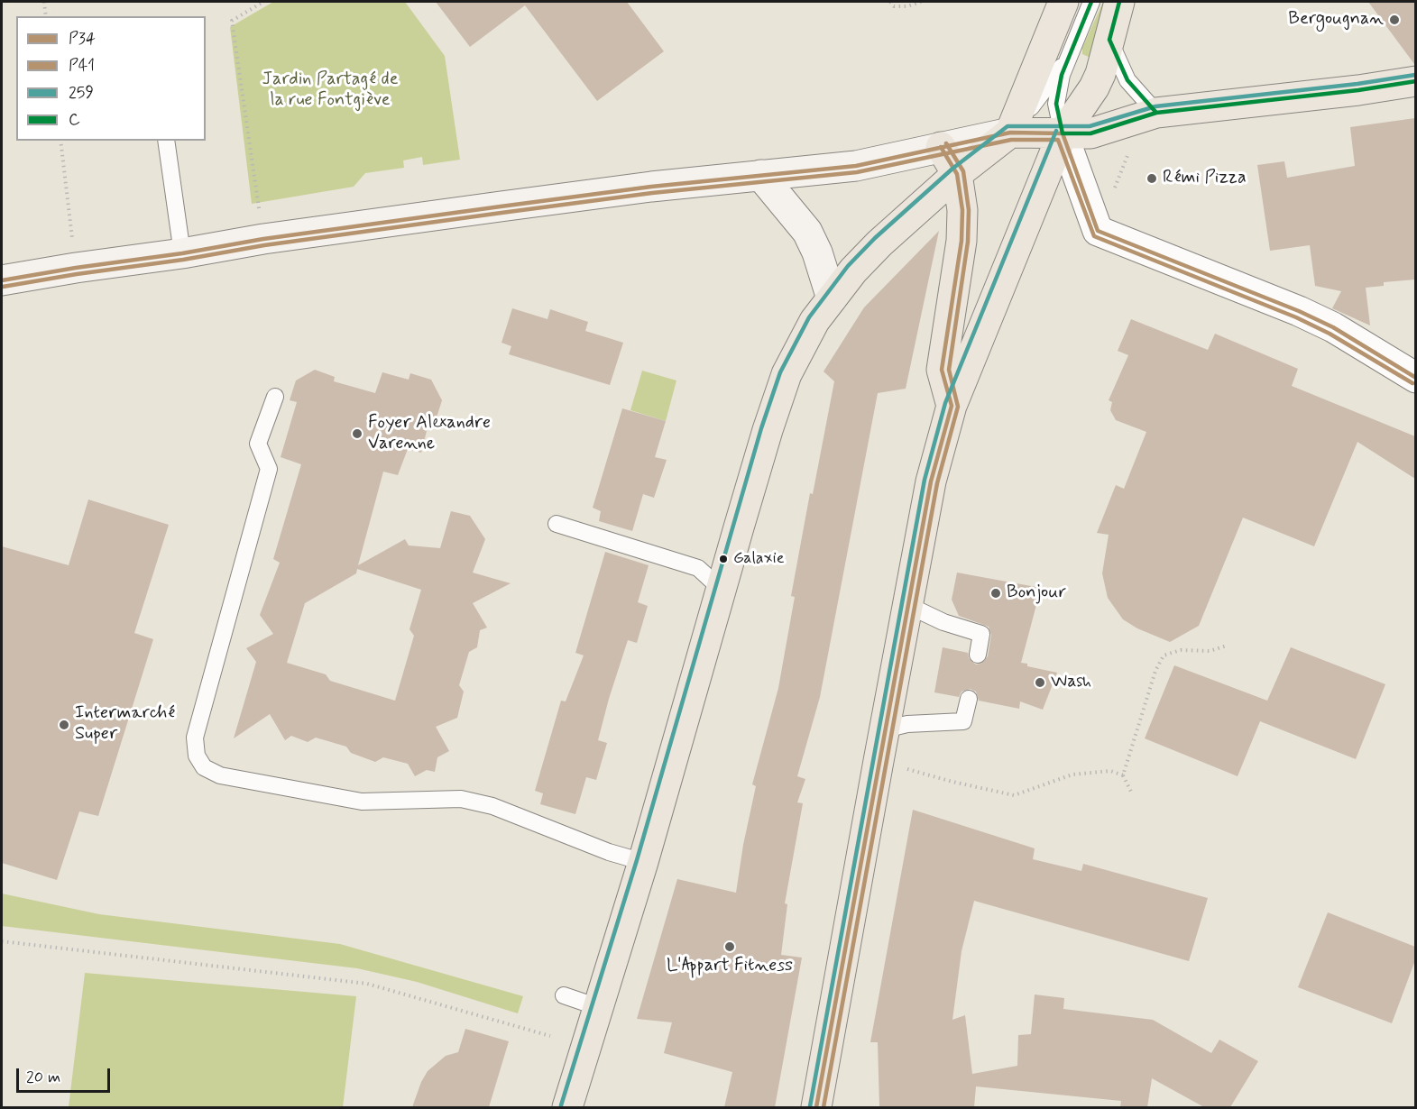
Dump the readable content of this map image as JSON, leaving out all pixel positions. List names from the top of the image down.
{
  "parks": ["Jardin Partagé de la rue Fontgiève"],
  "places": [
    "Bergougnan",
    "Rémi Pizza",
    "Foyer Alexandre Varenne",
    "Galaxie",
    "Bonjour",
    "Wash",
    "Intermarché Super",
    "L'Appart Fitness"
  ],
  "lines": [
    "transit line C",
    "transit line 259",
    "transit line P34",
    "transit line P41"
  ],
  "legend": [
    "P34",
    "P41",
    "259",
    "C"
  ],
  "scale_bar": "20 m"
}
